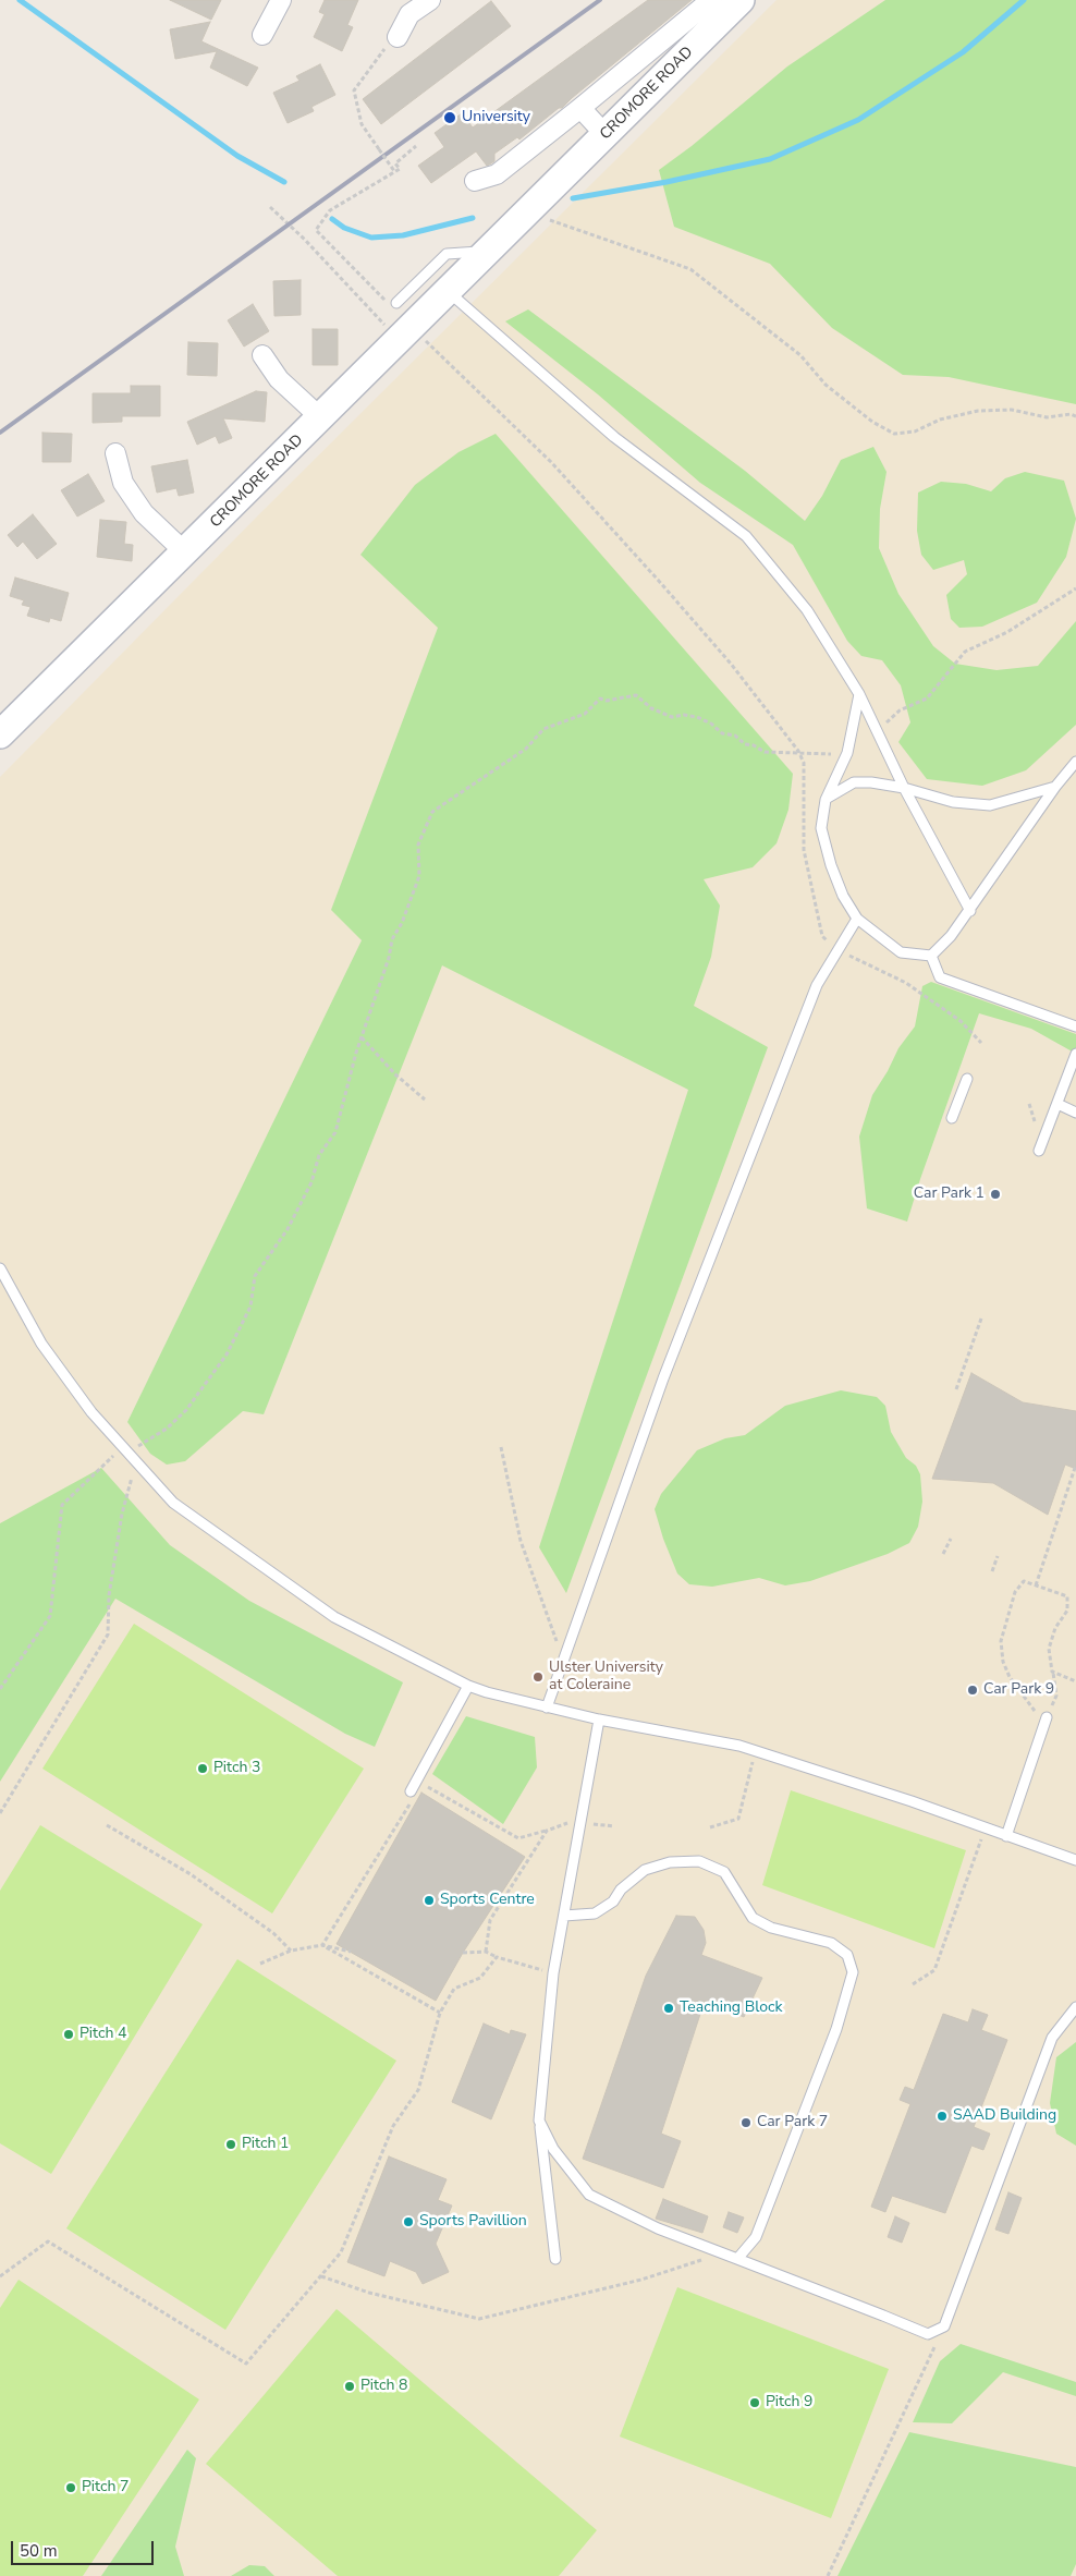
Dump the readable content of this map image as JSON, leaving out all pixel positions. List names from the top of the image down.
{
  "streets": {
    "main road": ["CROMORE ROAD"]
  },
  "places": [
    "University",
    "Car Park 1",
    "Ulster University at Coleraine",
    "Car Park 9",
    "Pitch 3",
    "Sports Centre",
    "Teaching Block",
    "Pitch 4",
    "SAAD Building",
    "Car Park 7",
    "Pitch 1",
    "Sports Pavillion",
    "Pitch 8",
    "Pitch 9",
    "Pitch 7"
  ],
  "scale_bar": "50 m"
}
